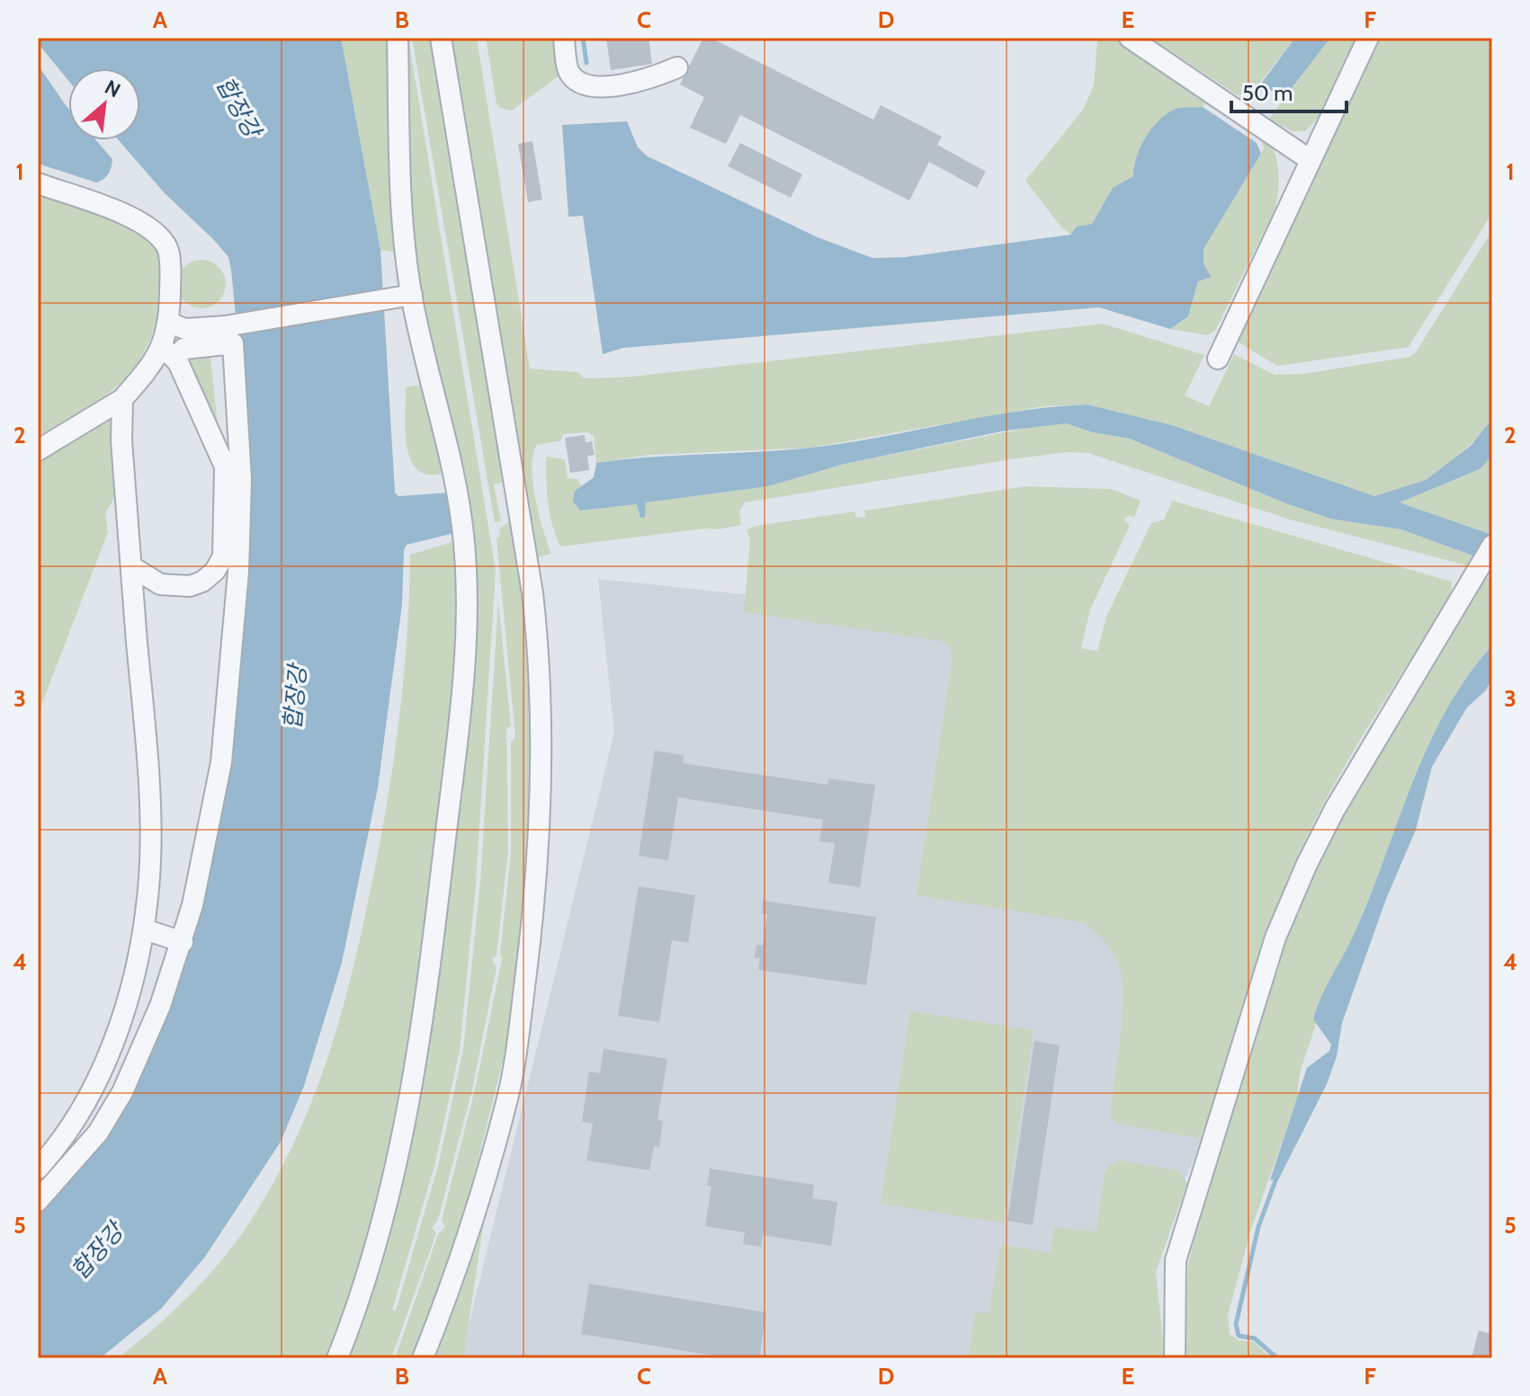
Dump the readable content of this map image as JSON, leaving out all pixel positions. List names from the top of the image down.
{
  "water": ["합장강"],
  "scale_bar": "50 m",
  "north": "top right",
  "grid": {
    "columns": [
      "A",
      "B",
      "C",
      "D",
      "E",
      "F"
    ],
    "rows": [
      "1",
      "2",
      "3",
      "4",
      "5"
    ]
  }
}
